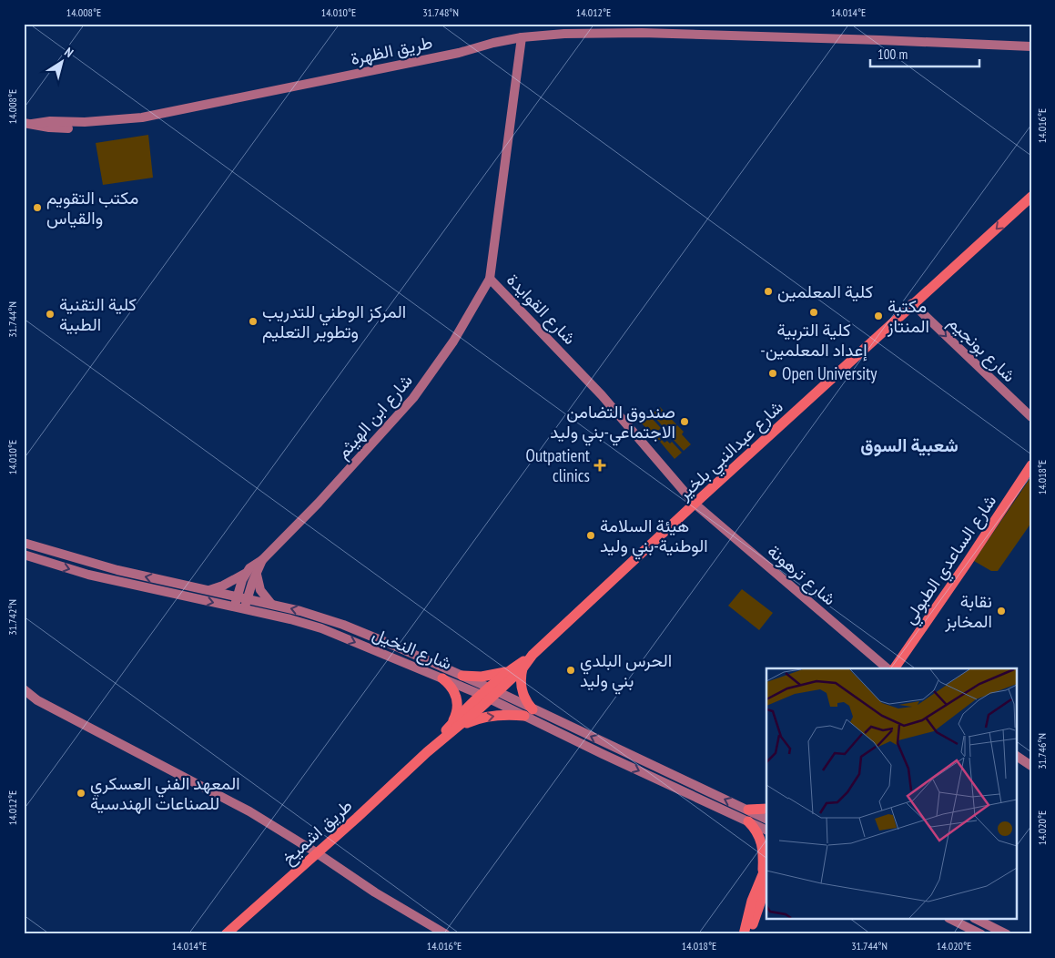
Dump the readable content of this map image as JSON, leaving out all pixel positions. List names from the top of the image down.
{
  "streets": {
    "highway": ["شارع عبدالنبي بلخير", "شارع الساعدي الطبولي", "طريق اشميخ"],
    "main road": [
      "طريق الظهرة",
      "شارع القوايدة",
      "شارع بونجيم",
      "شارع ابن الهيثم",
      "شارع ترهونة",
      "شارع النخيل"
    ]
  },
  "crossings": [
    ["طريق الظهرة", "شارع القوايدة"],
    ["شارع القوايدة", "شارع ابن الهيثم"],
    ["شارع القوايدة", "شارع عبدالنبي بلخير"],
    ["شارع القوايدة", "شارع ترهونة"],
    ["شارع بونجيم", "شارع عبدالنبي بلخير"],
    ["شارع عبدالنبي بلخير", "شارع ترهونة"],
    ["شارع النخيل", "طريق اشميخ"]
  ],
  "one_way": ["شارع بونجيم"],
  "districts": ["شعبية السوق"],
  "places": {
    "other": [
      "مكتب التقويم والقياس",
      "كلية المعلمين",
      "كلية التربية -إعداد المعلمين",
      "كلية التقنية الطبية",
      "مكتبة المنتاز",
      "المركز الوطني للتدريب وتطوير التعليم",
      "Open University",
      "صندوق التضامن الاجتماعي-بني وليد",
      "هيئة السلامة الوطنية-بني وليد",
      "نقابة المخابز",
      "الحرس البلدي بني وليد",
      "المعهد الفني العسكري للصناعات الهندسية"
    ],
    "health": ["Outpatient clinics"]
  },
  "scale_bar": "100 m",
  "north": "top right",
  "coordinates": [
    "14.008°E",
    "14.010°E",
    "31.748°N",
    "14.012°E",
    "14.014°E",
    "14.016°E",
    "31.744°N",
    "14.018°E",
    "31.742°N",
    "31.746°N",
    "14.020°E"
  ]
}
